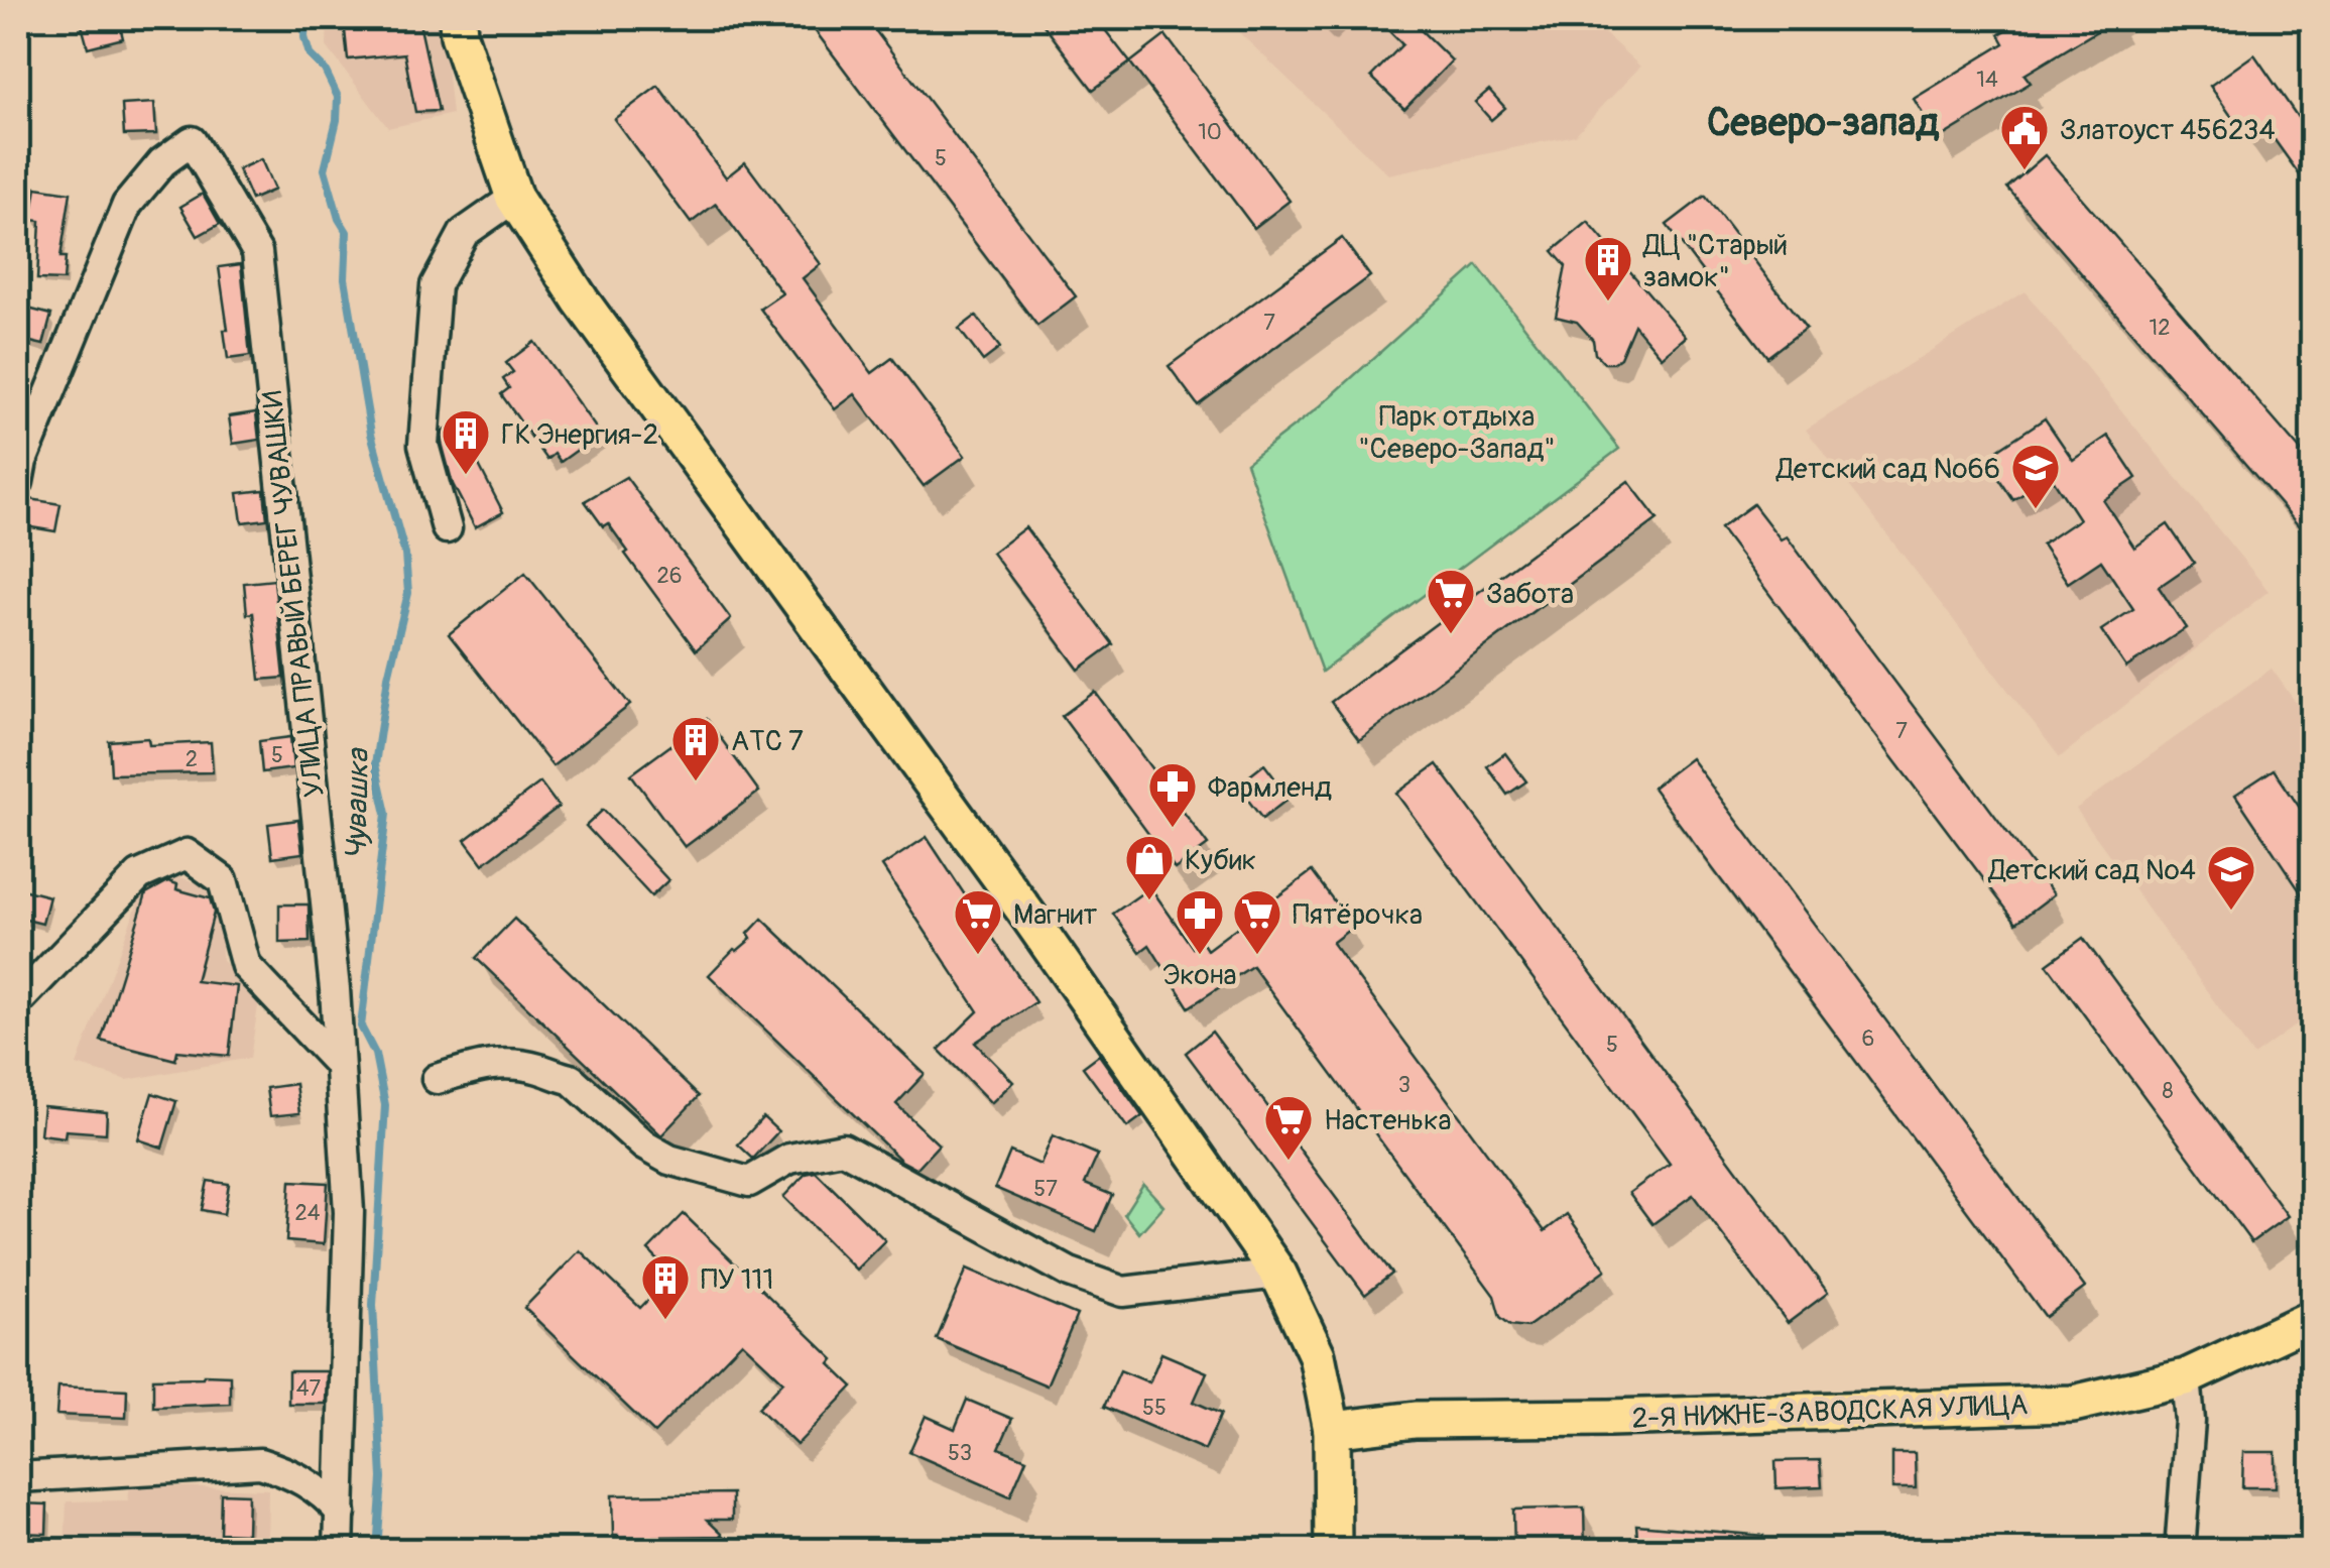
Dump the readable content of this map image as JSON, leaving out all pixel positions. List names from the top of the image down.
{
  "streets": {
    "main road": ["2-Я НИЖНЕ-ЗАВОДСКАЯ УЛИЦА"],
    "street": ["УЛИЦА ПРАВЫЙ БЕРЕГ ЧУВАШКИ"]
  },
  "districts": ["Северо-запад"],
  "water": ["Чувашка"],
  "parks": ["Парк отдыха \"Северо-Запад\""],
  "places": {
    "public building": ["Златоуст 456234"],
    "building": [
      "ДЦ \"Старый замок\"",
      "ГК Энергия-2",
      "АТС 7",
      "ПУ 111"
    ],
    "school or university": ["Детский сад №66", "Детский сад №4"],
    "supermarket": [
      "Забота",
      "Магнит",
      "Пятёрочка",
      "Настенька"
    ],
    "pharmacy": ["Фармленд", "Экона"],
    "shop": ["Кубик"]
  },
  "house_numbers": [
    "14",
    "10",
    "5",
    "7",
    "12",
    "26",
    "7",
    "5",
    "2",
    "6",
    "5",
    "3",
    "8",
    "57",
    "24",
    "47",
    "55",
    "53"
  ]
}
